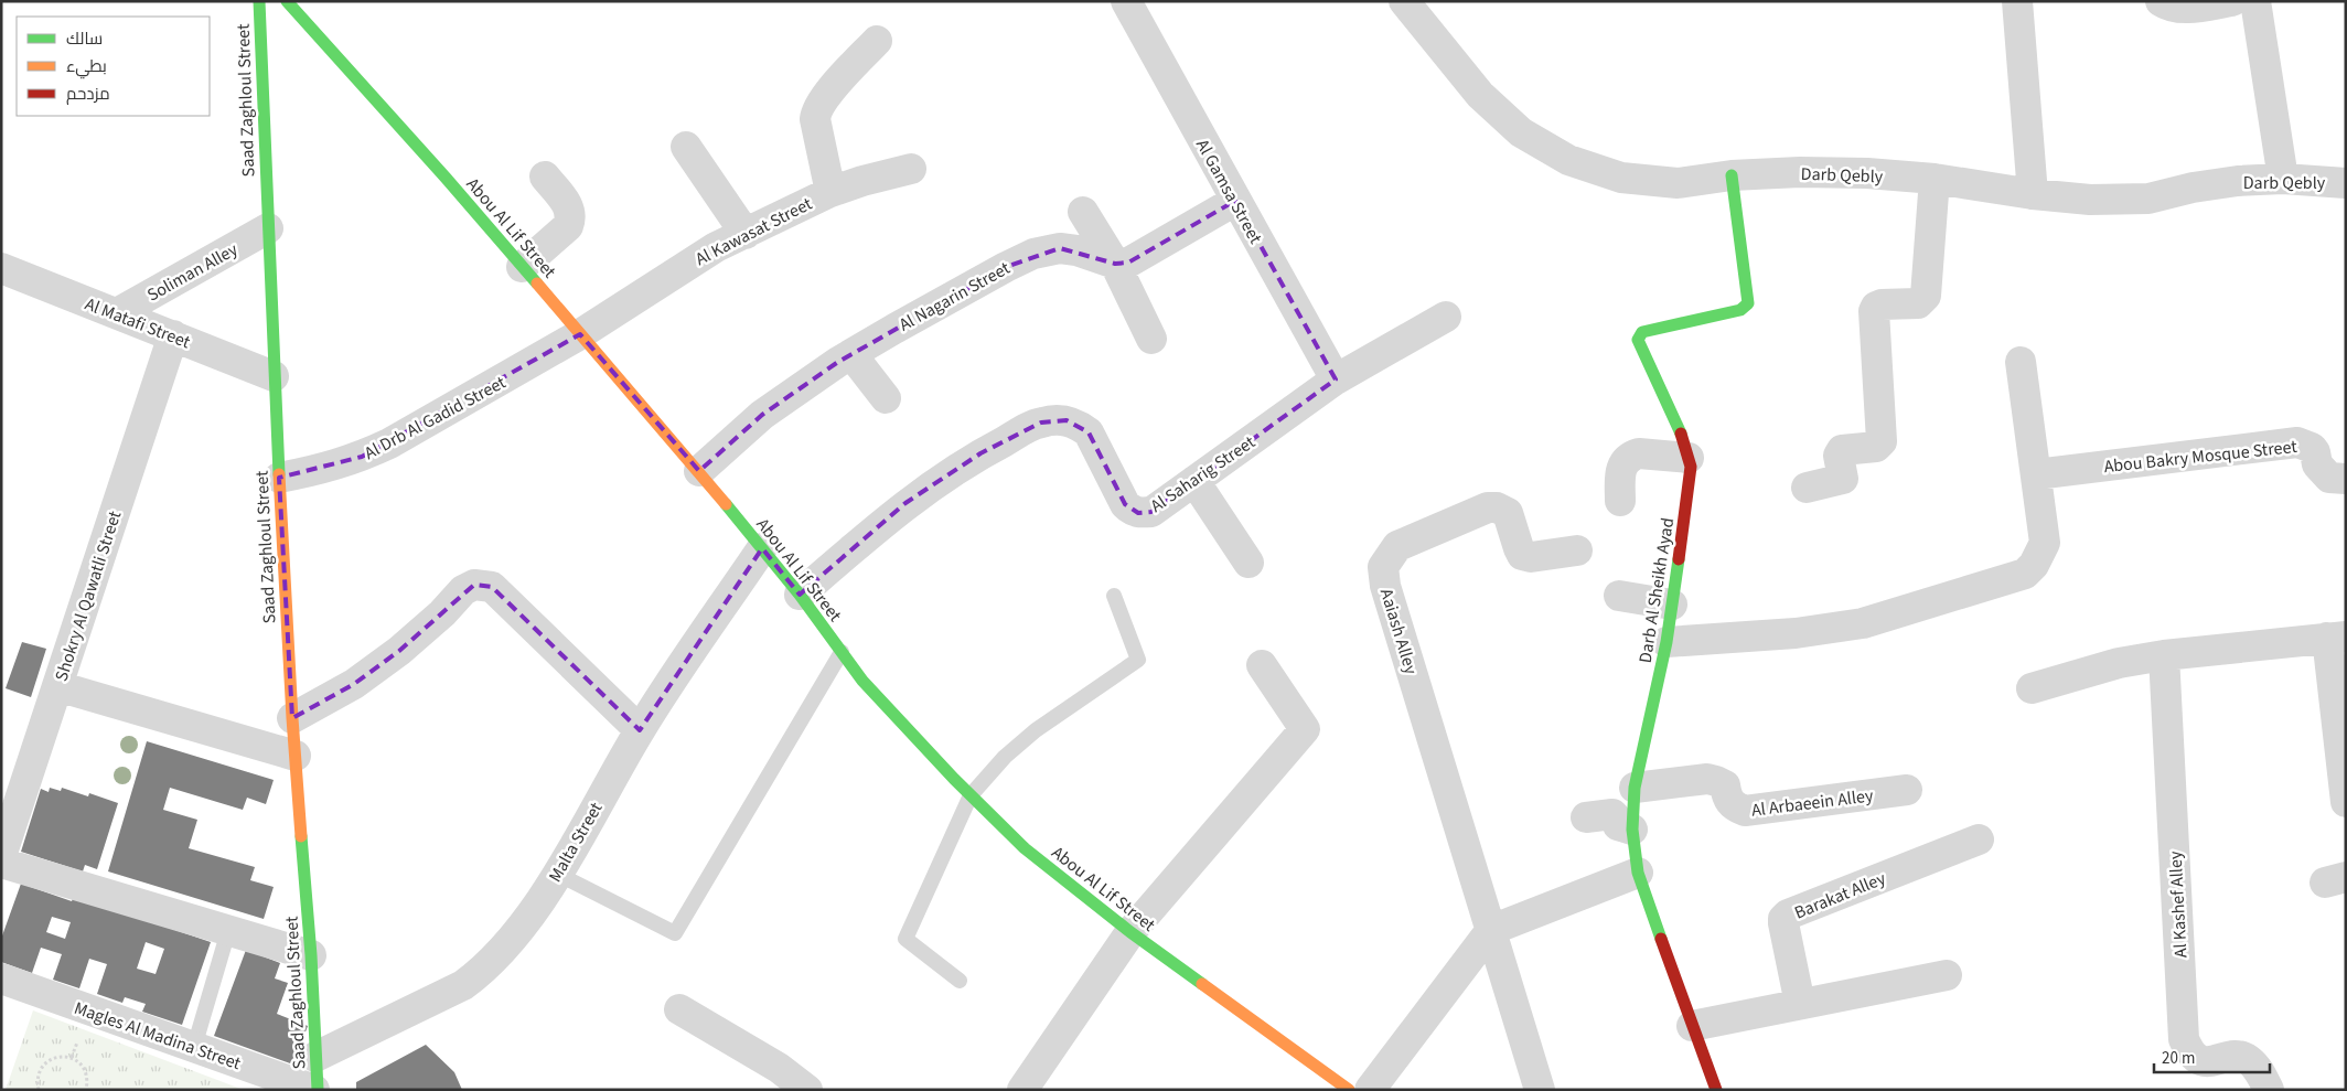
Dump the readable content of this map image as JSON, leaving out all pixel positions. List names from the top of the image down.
{
  "streets": {
    "street": [
      "Saad Zaghloul Street",
      "Darb Qebly",
      "Al Gamsa Street",
      "Abou Al Lif Street",
      "Al Kawasat Street",
      "Soliman Alley",
      "Al Nagarin Street",
      "Al Matafi Street",
      "Al Drb Al Gadid Street",
      "Abou Bakry Mosque Street",
      "Al Saharig Street",
      "Darb Al Sheikh Ayad",
      "Shokry Al Qawatli Street",
      "Aaiash Alley",
      "Al Arbaeein Alley",
      "Malta Street",
      "Barakat Alley",
      "Al Kashef Alley",
      "Magles Al Madina Street"
    ]
  },
  "crossings": [
    ["Saad Zaghloul Street", "Soliman Alley"],
    ["Saad Zaghloul Street", "Al Matafi Street"],
    ["Saad Zaghloul Street", "Al Drb Al Gadid Street"],
    ["Saad Zaghloul Street", "Malta Street"],
    ["Saad Zaghloul Street", "Magles Al Madina Street"],
    ["Darb Qebly", "Darb Al Sheikh Ayad"],
    ["Al Gamsa Street", "Al Saharig Street"],
    ["Abou Al Lif Street", "Al Kawasat Street"],
    ["Abou Al Lif Street", "Al Nagarin Street"],
    ["Abou Al Lif Street", "Al Drb Al Gadid Street"],
    ["Abou Al Lif Street", "Al Saharig Street"],
    ["Abou Al Lif Street", "Malta Street"],
    ["Al Kawasat Street", "Al Drb Al Gadid Street"],
    ["Soliman Alley", "Al Matafi Street"],
    ["Al Matafi Street", "Shokry Al Qawatli Street"],
    ["Darb Al Sheikh Ayad", "Al Arbaeein Alley"]
  ],
  "legend": ["سالك", "بطيء", "مزدحم"],
  "scale_bar": "20 m"
}
